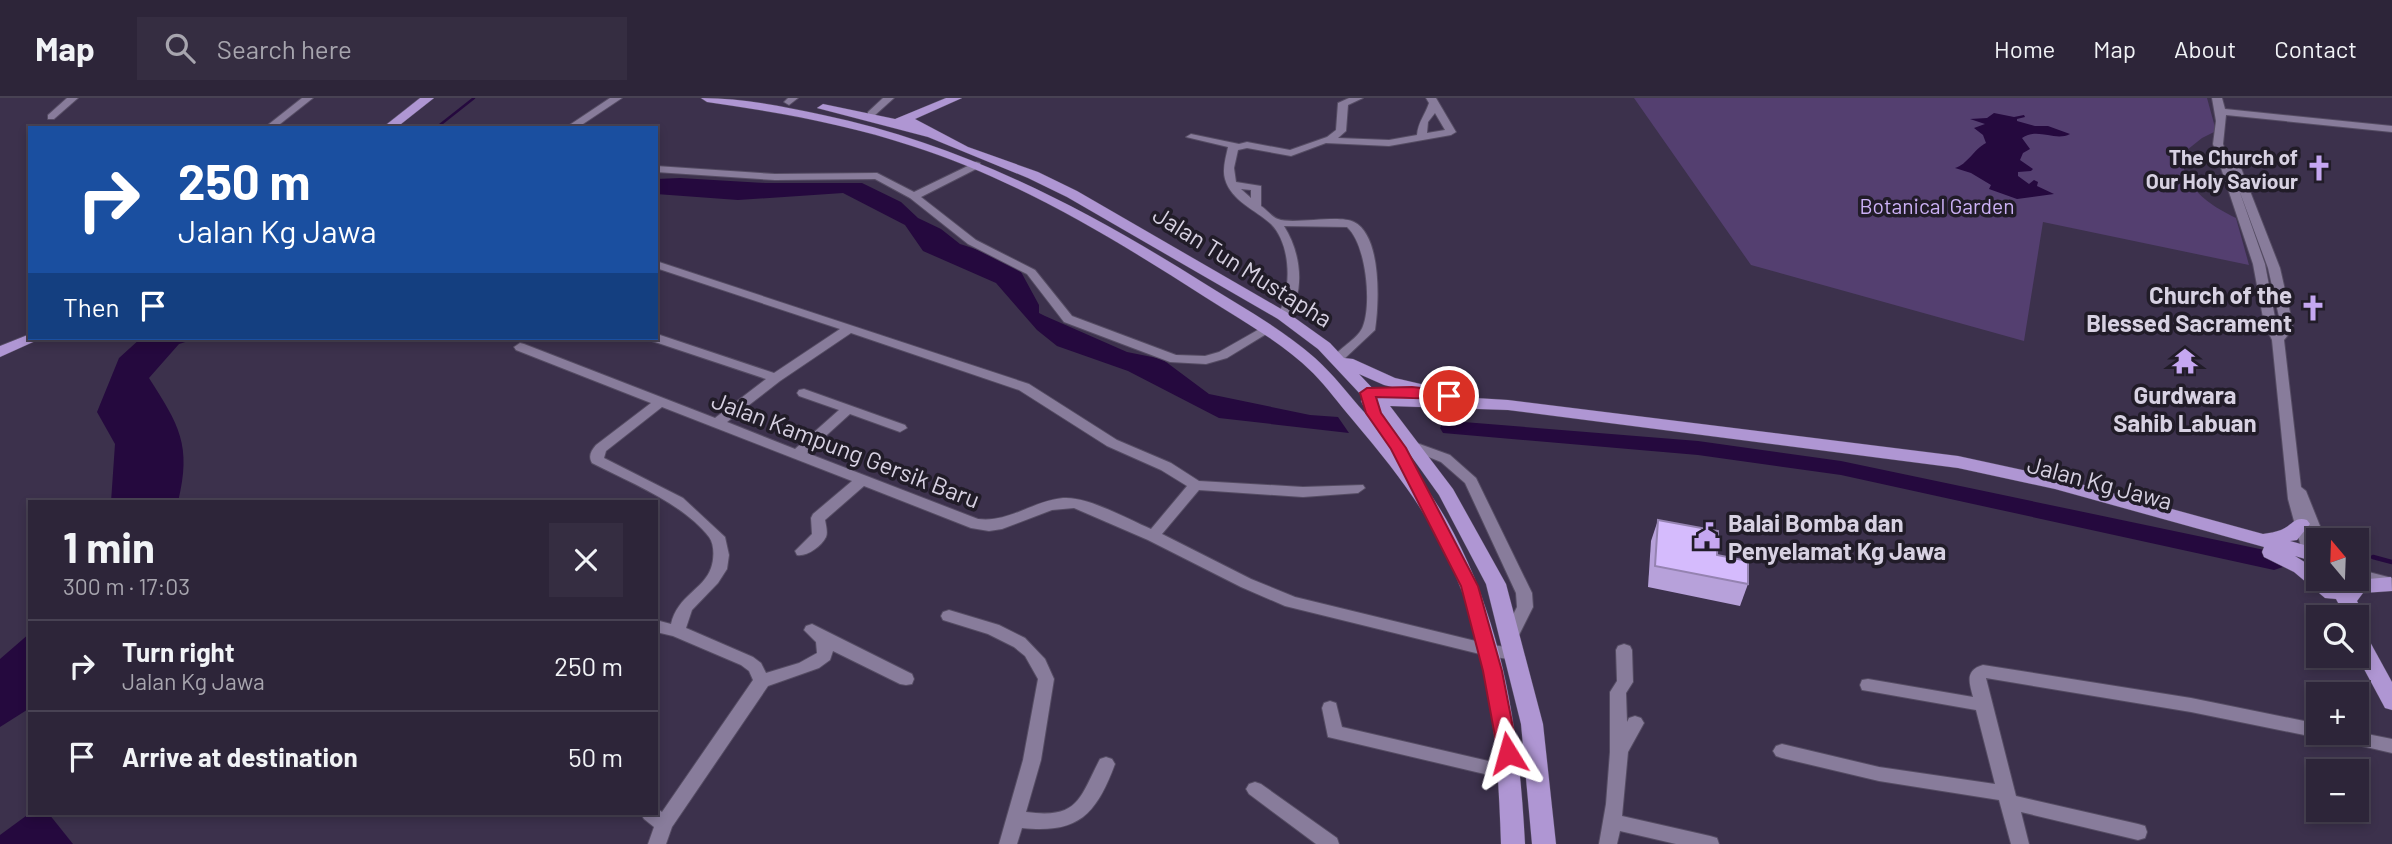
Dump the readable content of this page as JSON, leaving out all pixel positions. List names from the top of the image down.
{
  "streets": {
    "main road": ["Jalan Tun Mustapha", "Jalan Kg Jawa"],
    "street": ["Jalan Kampung Gersik Baru"]
  },
  "crossings": [
    ["Jalan Tun Mustapha", "Jalan Kampung Gersik Baru"],
    ["Jalan Tun Mustapha", "Jalan Kg Jawa"]
  ],
  "parks": ["Botanical Garden"],
  "places": {
    "church": ["The Church of Our Holy Saviour", "Church of the Blessed Sacrament"],
    "temple": ["Gurdwara Sahib Labuan"],
    "public building": ["Balai Bomba dan Penyelamat Kg Jawa"]
  },
  "north": "top",
  "page": {
    "header": "Map",
    "search": "Search here",
    "nav": [
      "Home",
      "Map",
      "About",
      "Contact"
    ],
    "turn": ["250 m", "Jalan Kg Jawa"],
    "then": "Then",
    "heading": ["1 min", "300 m · 17:03"],
    "map_buttons": ["+", "−"],
    "list": [
      {
        "name": "Turn right",
        "note": "Jalan Kg Jawa",
        "value": "250 m"
      },
      {
        "name": "Arrive at destination",
        "value": "50 m"
      }
    ]
  }
}
